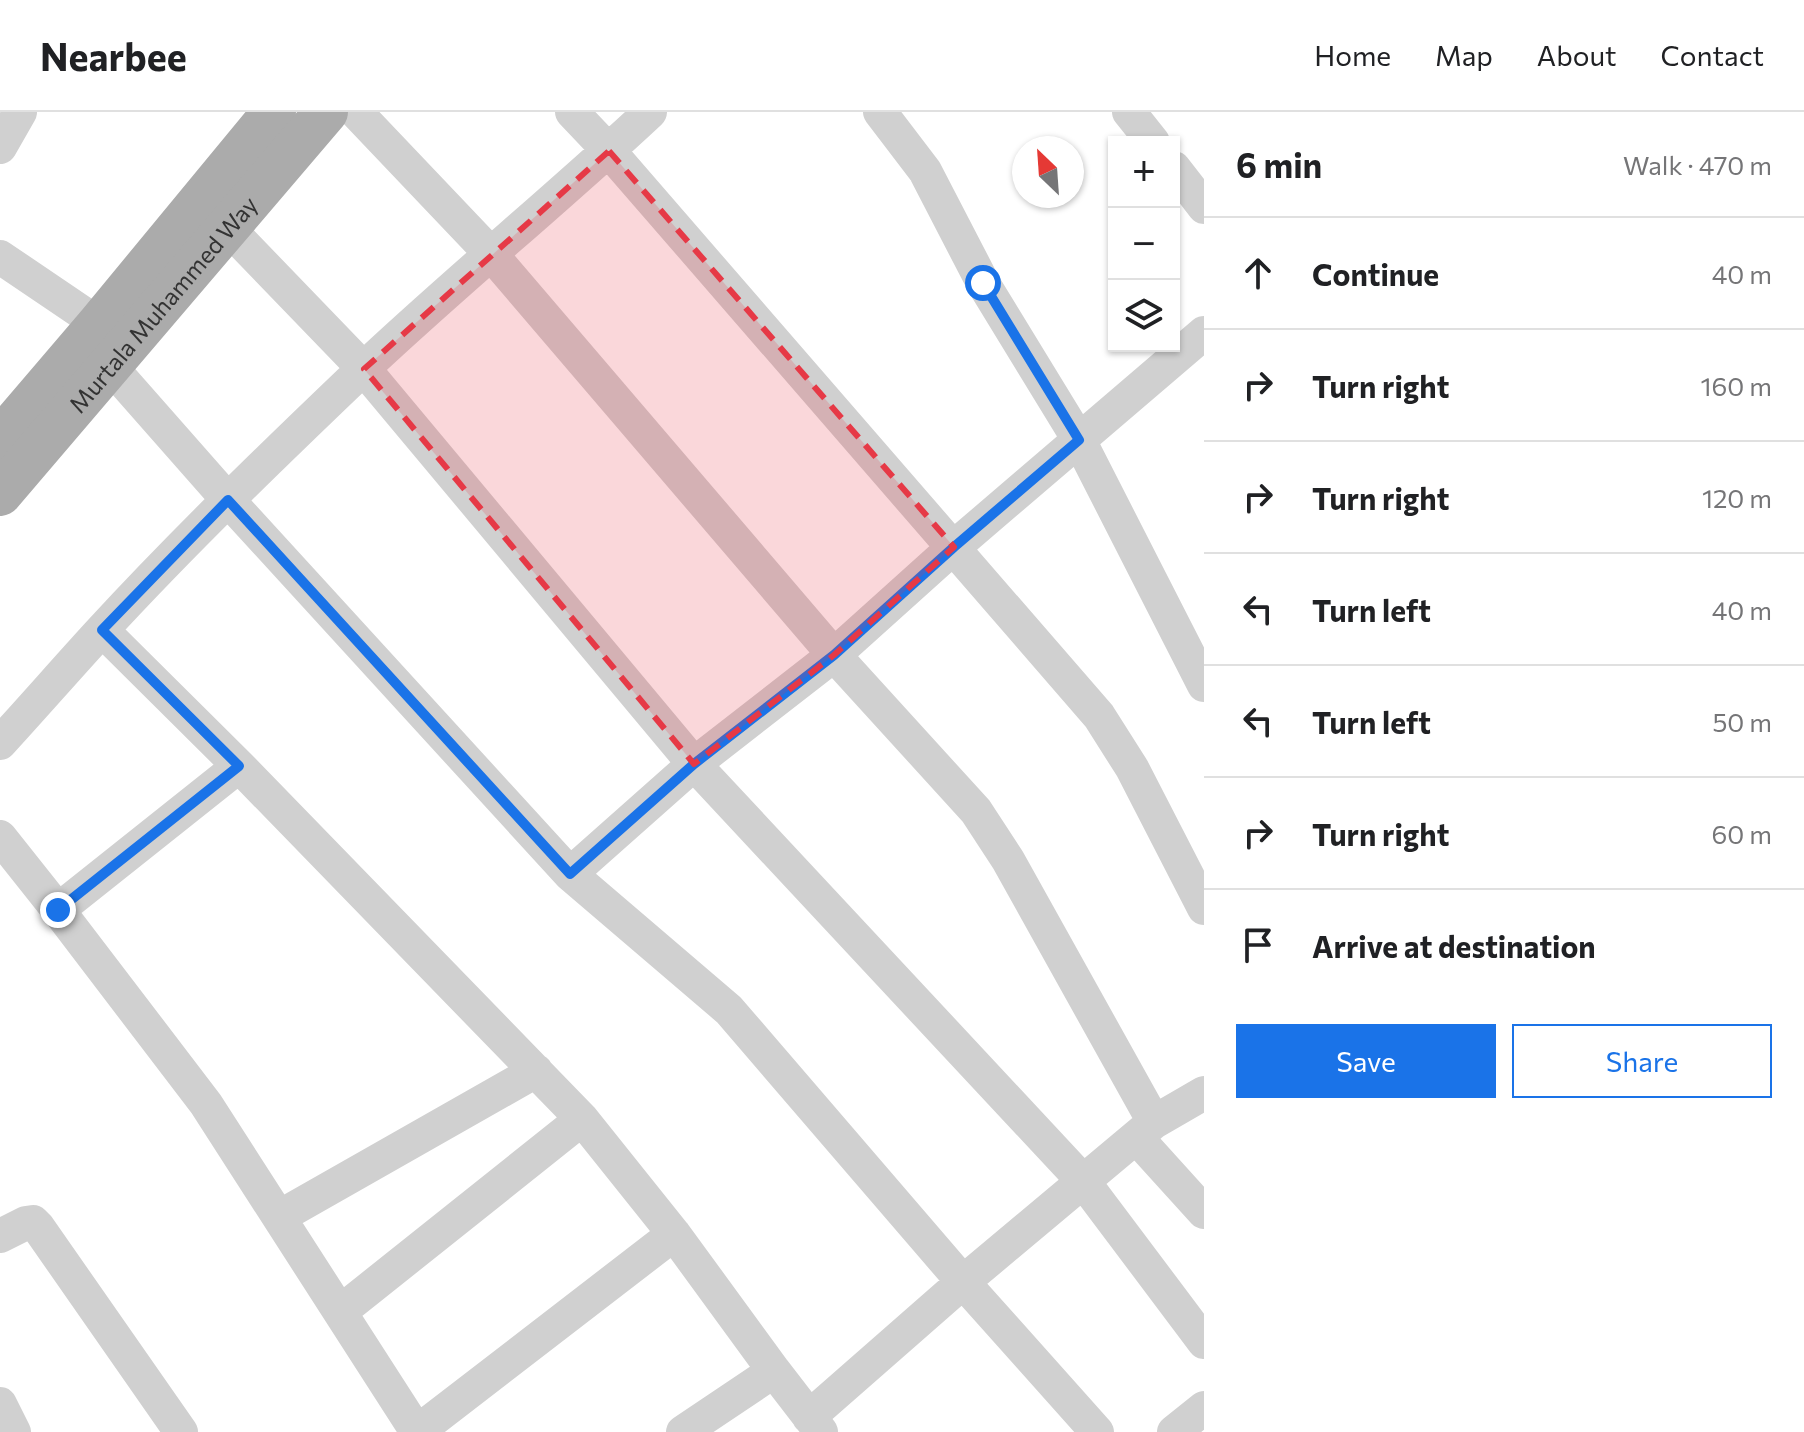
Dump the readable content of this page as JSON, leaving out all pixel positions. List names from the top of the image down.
{
  "streets": {
    "main road": ["Murtala Muhammed Way"]
  },
  "north": "top left",
  "page": {
    "header": "Nearbee",
    "nav": [
      "Home",
      "Map",
      "About",
      "Contact"
    ],
    "heading": ["6 min", "Walk · 470 m"],
    "map_buttons": ["+", "−"],
    "list": [
      ["Continue", "40 m"],
      ["Turn right", "160 m"],
      ["Turn right", "120 m"],
      ["Turn left", "40 m"],
      ["Turn left", "50 m"],
      ["Turn right", "60 m"],
      "Arrive at destination"
    ],
    "buttons": ["Save", "Share"]
  }
}
